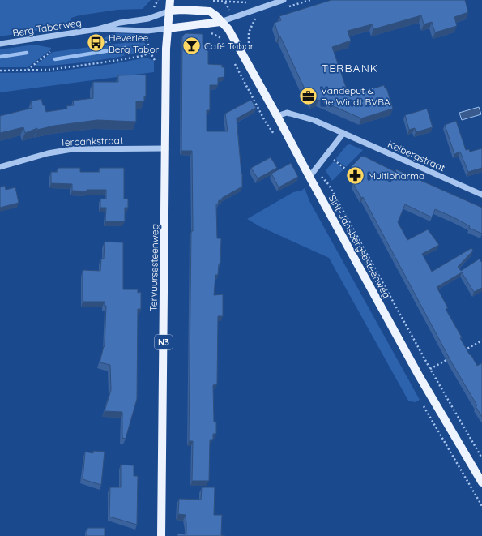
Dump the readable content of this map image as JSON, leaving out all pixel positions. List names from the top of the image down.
{
  "streets": {
    "main road": ["Sint-Jansbergsesteenweg", "Tervuursesteenweg", "N3"],
    "street": ["Berg Taborweg", "Terbankstraat", "Keibergstraat"]
  },
  "crossings": [
    ["Berg Taborweg", "Sint-Jansbergsesteenweg"],
    ["Berg Taborweg", "Tervuursesteenweg"],
    ["Terbankstraat", "Tervuursesteenweg"],
    ["Keibergstraat", "Sint-Jansbergsesteenweg"],
    ["Sint-Jansbergsesteenweg", "Tervuursesteenweg"]
  ],
  "districts": ["TERBANK"],
  "places": {
    "bus stop": ["Heverlee Berg Tabor"],
    "bar": ["Café Tabor"],
    "office": ["Vandeput & De Windt BVBA"],
    "pharmacy": ["Multipharma"]
  }
}
